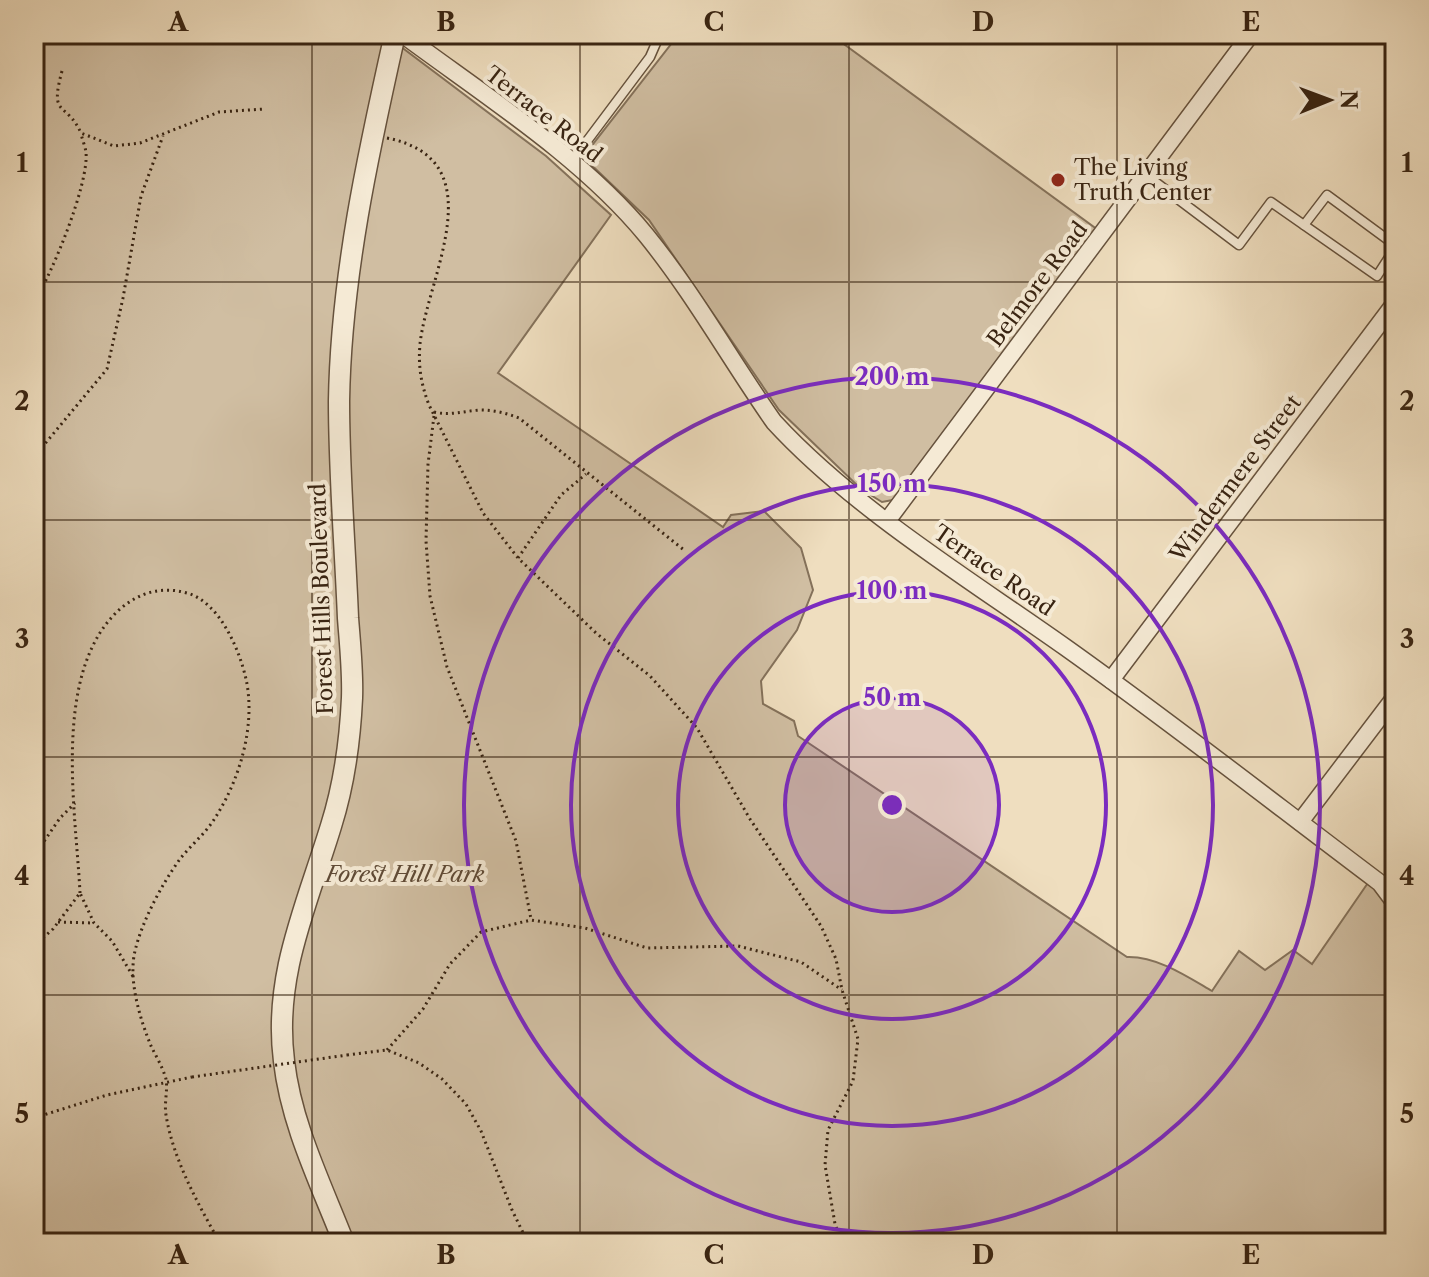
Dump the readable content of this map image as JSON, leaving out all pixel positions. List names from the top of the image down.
{
  "streets": {
    "street": [
      "Terrace Road",
      "Belmore Road",
      "Windermere Street",
      "Forest Hills Boulevard"
    ]
  },
  "crossings": [
    ["Terrace Road", "Belmore Road"],
    ["Terrace Road", "Windermere Street"]
  ],
  "parks": ["Forest Hill Park"],
  "places": ["The Living Truth Center"],
  "north": "right",
  "grid": {
    "columns": [
      "A",
      "B",
      "C",
      "D",
      "E"
    ],
    "rows": [
      "1",
      "2",
      "3",
      "4",
      "5"
    ]
  },
  "rings": [
    "200 m",
    "150 m",
    "100 m",
    "50 m"
  ]
}
